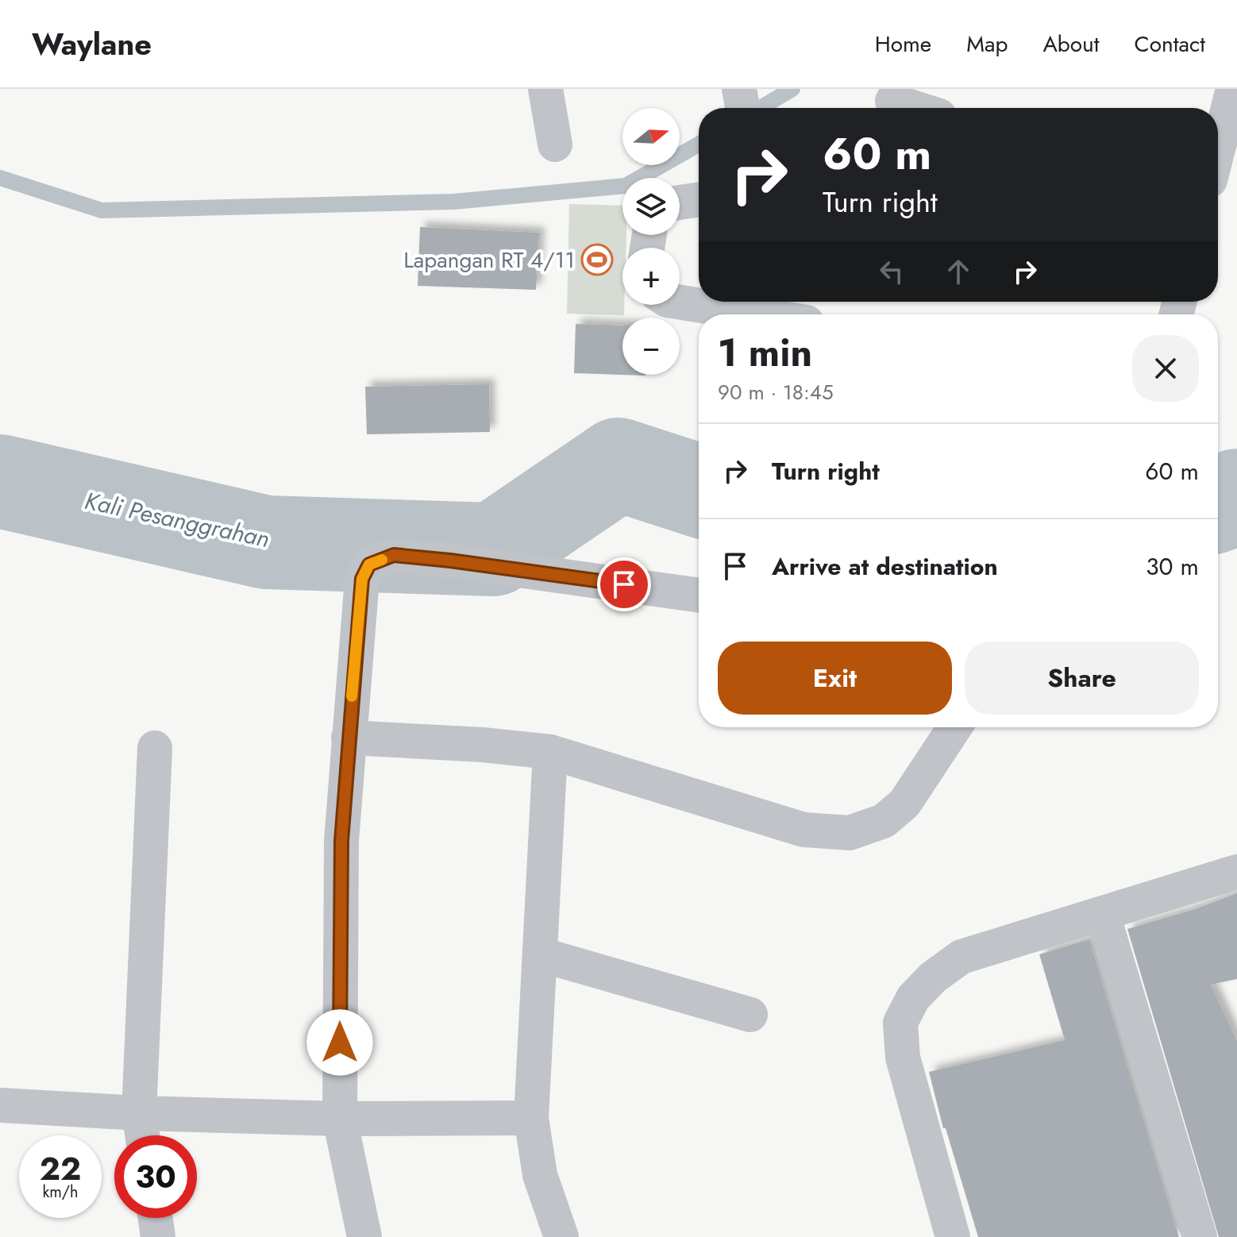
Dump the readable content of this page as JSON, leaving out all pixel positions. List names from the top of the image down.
{
  "water": ["Kali Pesanggrahan"],
  "places": {
    "sports": ["Lapangan RT 4/11"]
  },
  "north": "right",
  "page": {
    "header": "Waylane",
    "nav": [
      "Home",
      "Map",
      "About",
      "Contact"
    ],
    "map_buttons": ["+", "−"],
    "turn": ["60 m", "Turn right"],
    "heading": ["1 min", "90 m · 18:45"],
    "list": [
      {
        "name": "Turn right",
        "value": "60 m"
      },
      {
        "name": "Arrive at destination",
        "value": "30 m"
      }
    ],
    "buttons": ["Exit", "Share"],
    "speed": "22 km/h",
    "limit": "30"
  }
}
